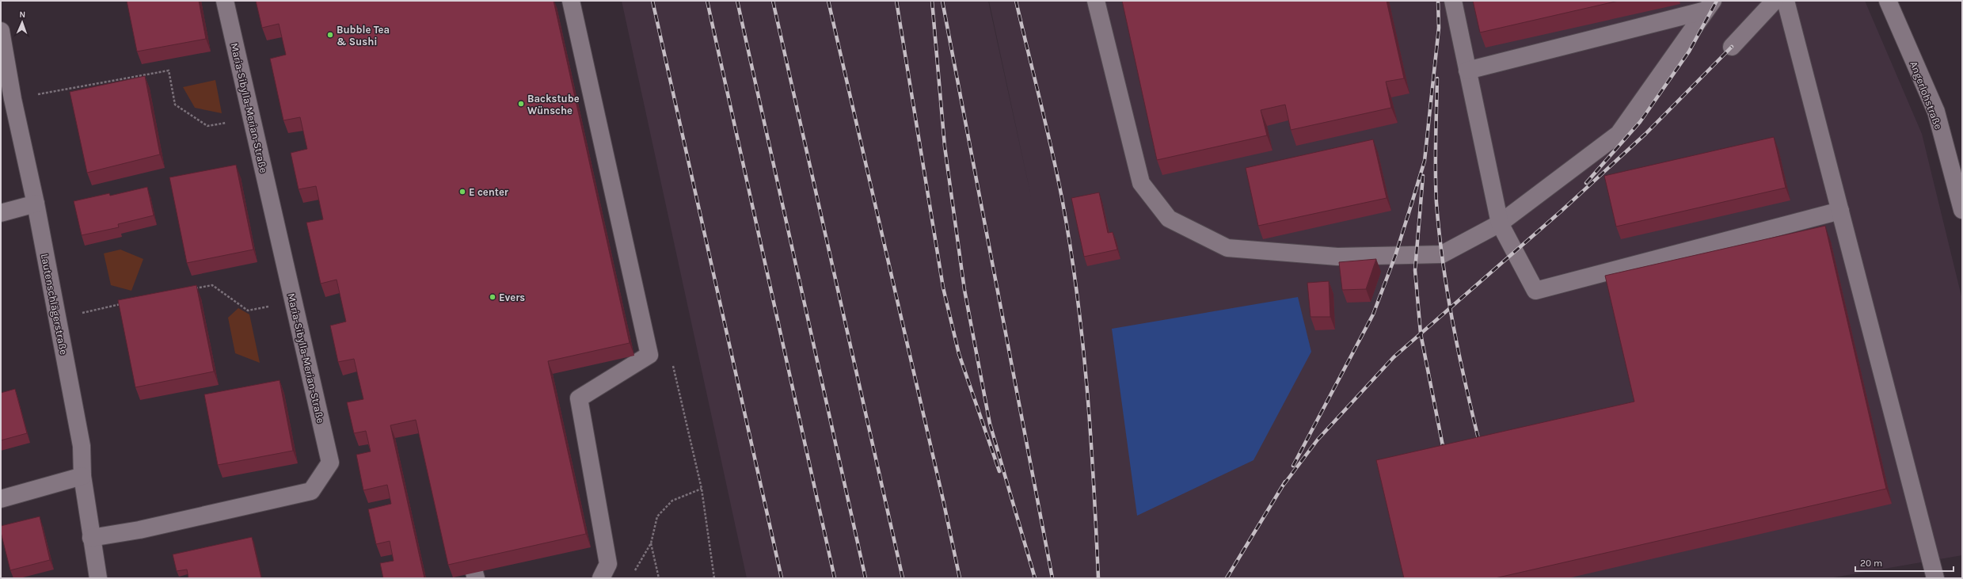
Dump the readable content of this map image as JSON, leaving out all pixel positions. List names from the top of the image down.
{
  "streets": {
    "street": ["Angerlohstraße", "Maria-Sibylla-Merian-Straße", "Lautenschlägerstraße"]
  },
  "crossings": [
    ["Maria-Sibylla-Merian-Straße", "Lautenschlägerstraße"]
  ],
  "places": [
    "Bubble Tea & Sushi",
    "Backstube Wünsche",
    "E center",
    "Evers"
  ],
  "scale_bar": "20 m",
  "north": "top"
}
